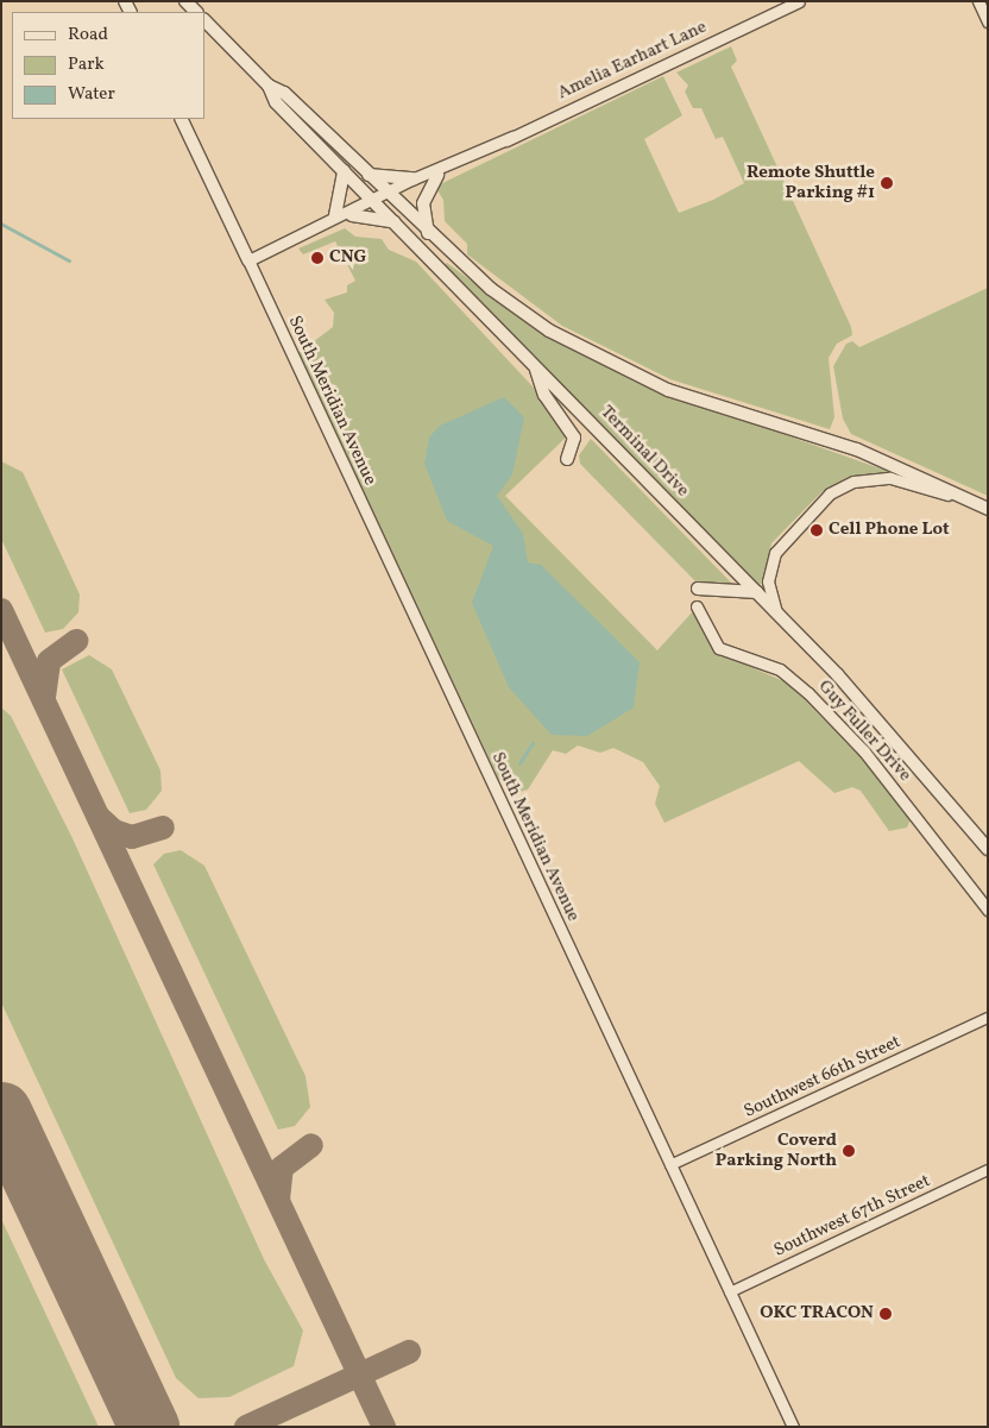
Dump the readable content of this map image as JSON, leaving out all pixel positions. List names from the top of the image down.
{
  "streets": {
    "main road": ["Terminal Drive"],
    "street": [
      "Amelia Earhart Lane",
      "South Meridian Avenue",
      "Guy Fuller Drive",
      "Southwest 66th Street",
      "Southwest 67th Street"
    ]
  },
  "crossings": [
    ["Amelia Earhart Lane", "South Meridian Avenue"],
    ["Amelia Earhart Lane", "Terminal Drive"],
    ["South Meridian Avenue", "Southwest 66th Street"],
    ["South Meridian Avenue", "Southwest 67th Street"]
  ],
  "places": [
    "Remote Shuttle Parking #1",
    "CNG",
    "Cell Phone Lot",
    "Coverd Parking North",
    "OKC TRACON"
  ],
  "legend": ["Road", "Park", "Water"]
}
